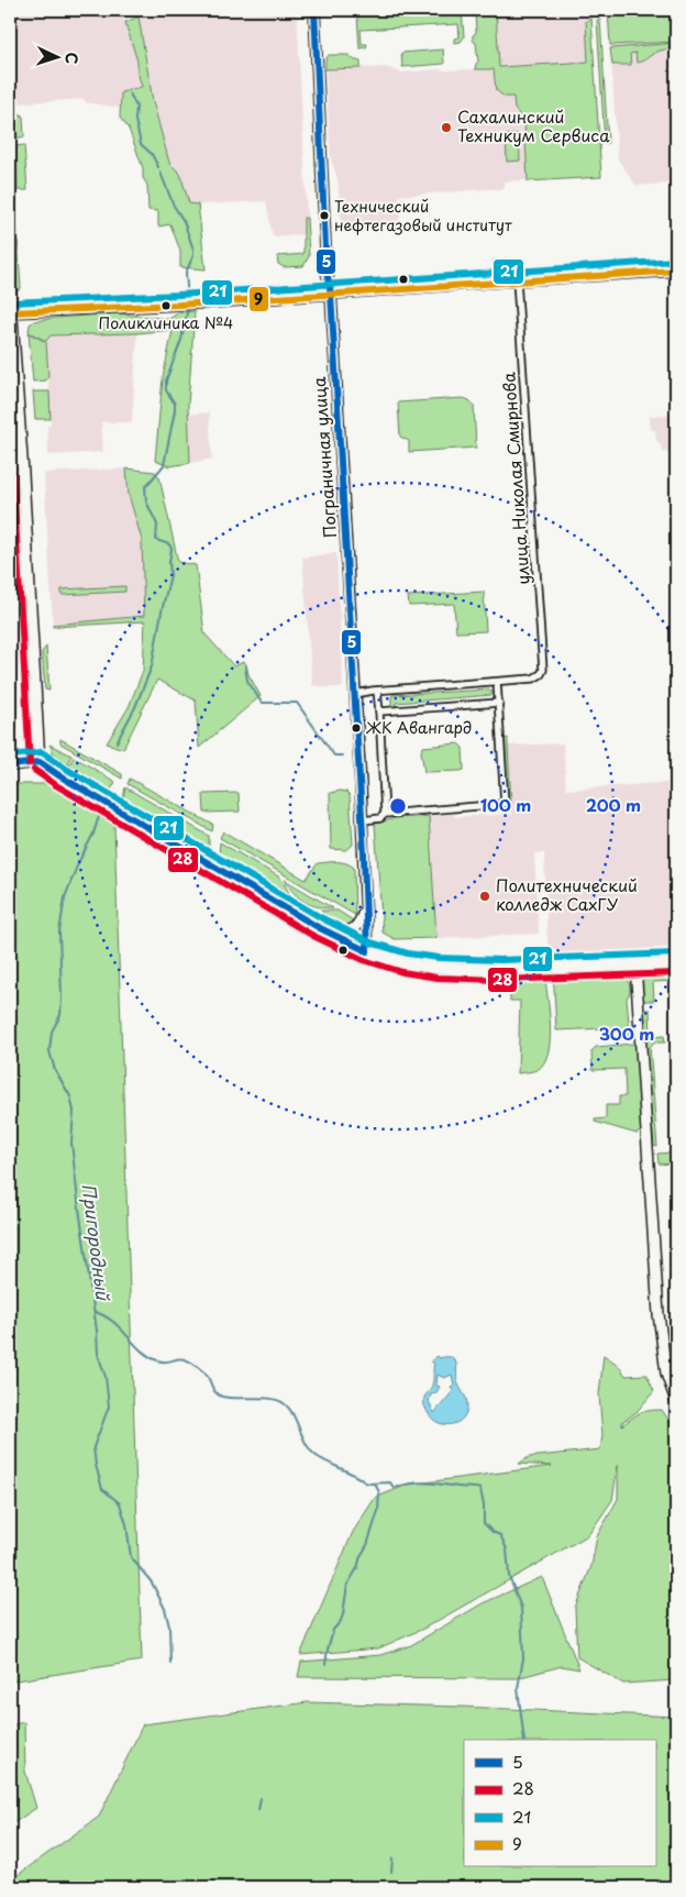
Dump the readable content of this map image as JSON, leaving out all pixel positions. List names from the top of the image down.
{
  "streets": {
    "main road": ["Пограничная улица"],
    "street": ["улица Николая Смирнова"]
  },
  "water": ["Пригородный"],
  "places": [
    "Сахалинский Техникум Сервиса",
    "Технический нефтегазовый институт",
    "Поликлиника №4",
    "ЖК Авангард",
    "Политехнический колледж СахГУ"
  ],
  "lines": [
    "transit line 5",
    "transit line 21",
    "transit line 9",
    "transit line 28"
  ],
  "legend": [
    "5",
    "28",
    "21",
    "9"
  ],
  "north": "right",
  "rings": ["100 m", "200 m", "300 m"]
}
